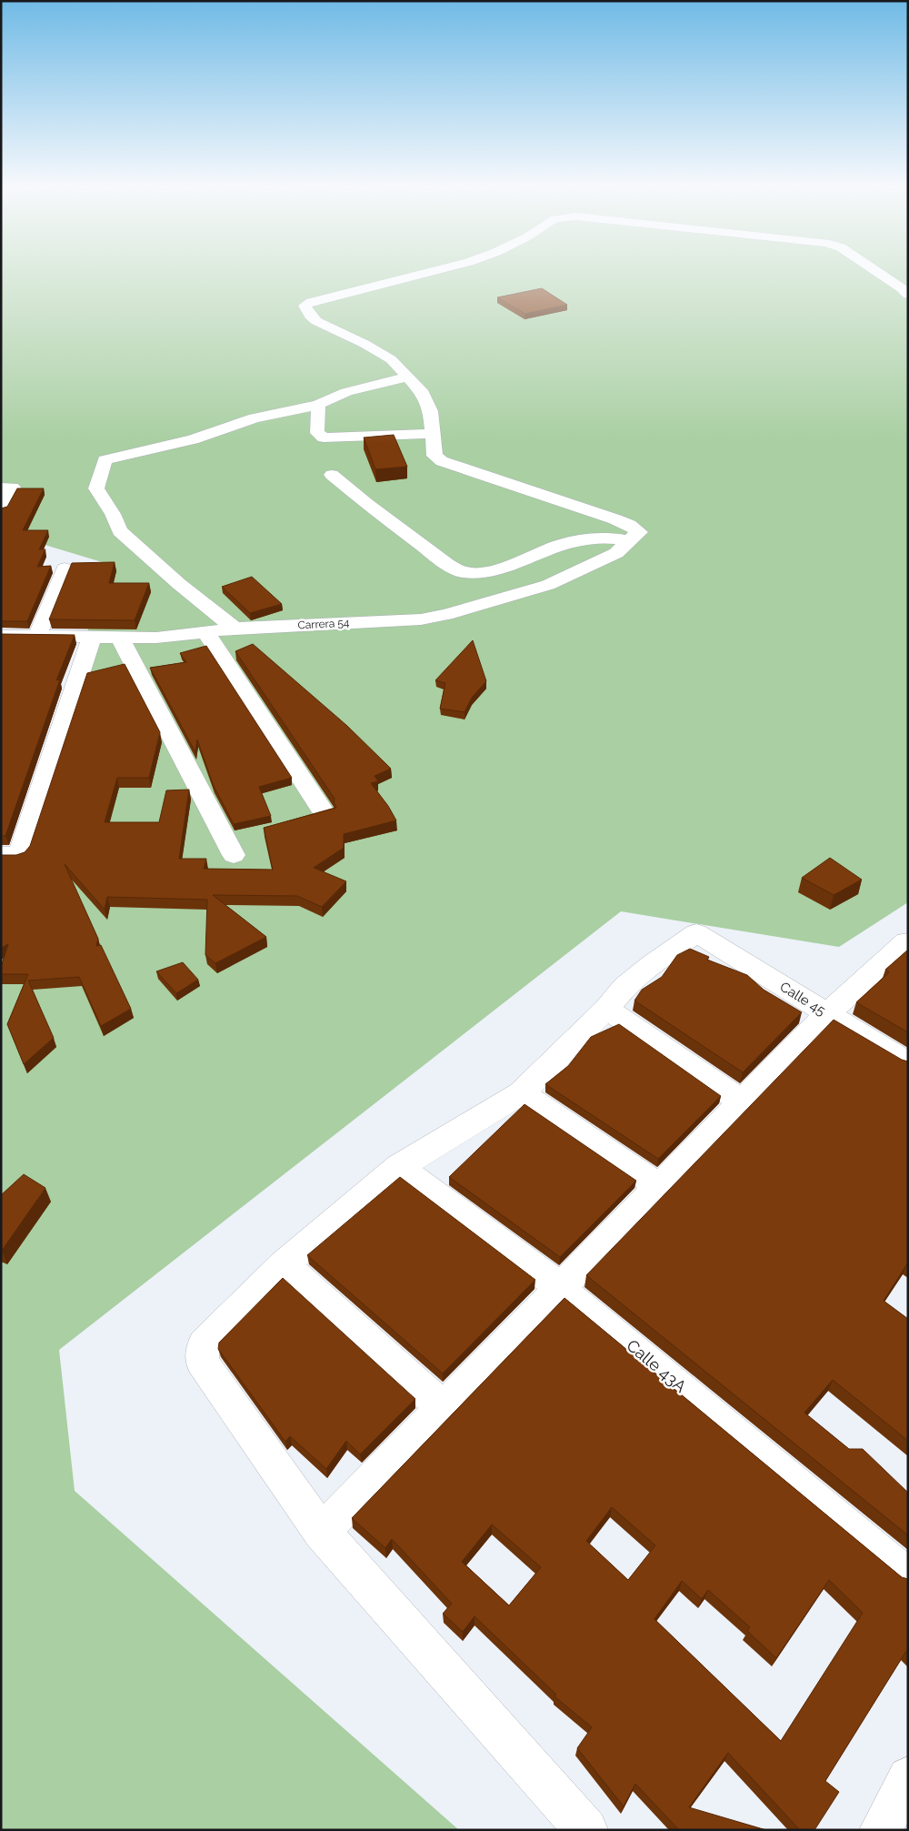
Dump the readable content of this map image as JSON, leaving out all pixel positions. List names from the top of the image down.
{
  "streets": {
    "street": ["Carrera 54", "Calle 45", "Calle 43A"]
  }
}
